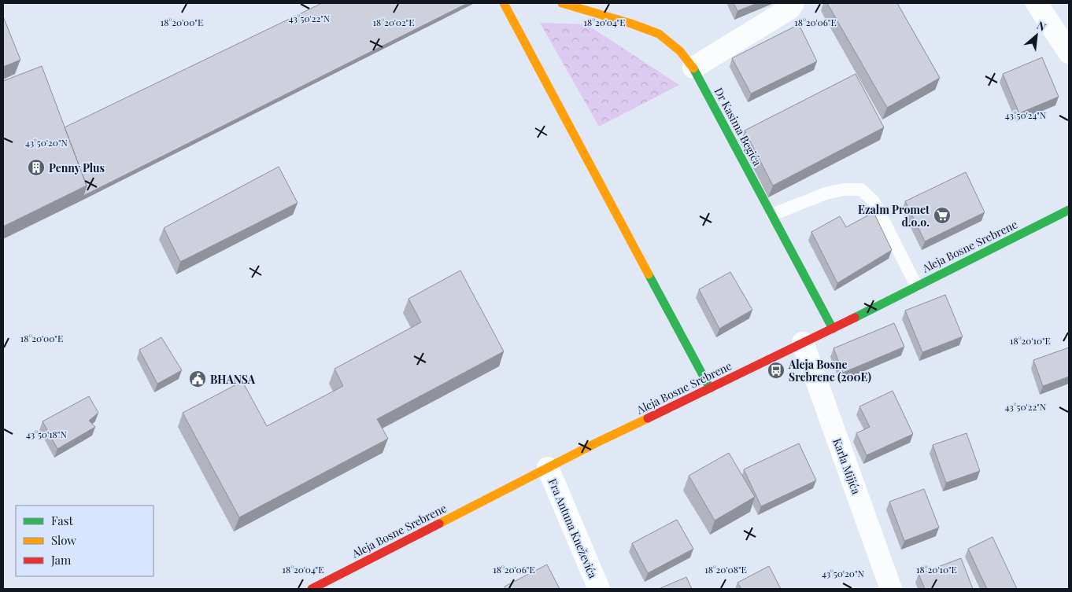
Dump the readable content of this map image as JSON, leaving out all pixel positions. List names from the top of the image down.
{
  "streets": {
    "street": [
      "Dr Kasima Begića",
      "Aleja Bosne Srebrene",
      "Karla Mijića",
      "Fra Antuna Kneževića"
    ]
  },
  "crossings": [
    ["Dr Kasima Begića", "Aleja Bosne Srebrene"],
    ["Aleja Bosne Srebrene", "Karla Mijića"],
    ["Aleja Bosne Srebrene", "Fra Antuna Kneževića"]
  ],
  "places": {
    "building": ["Penny Plus"],
    "supermarket": ["Ezalm Promet d.o.o."],
    "bus stop": ["Aleja Bosne Srebrene (200E)"],
    "public building": ["BHANSA"]
  },
  "legend": ["Fast", "Slow", "Jam"],
  "north": "top right",
  "coordinates": [
    "43°50'22\"N",
    "18°20'00\"E",
    "18°20'02\"E",
    "18°20'04\"E",
    "18°20'06\"E",
    "43°50'24\"N",
    "43°50'20\"N",
    "18°20'10\"E",
    "43°50'18\"N",
    "18°20'08\"E"
  ]
}
